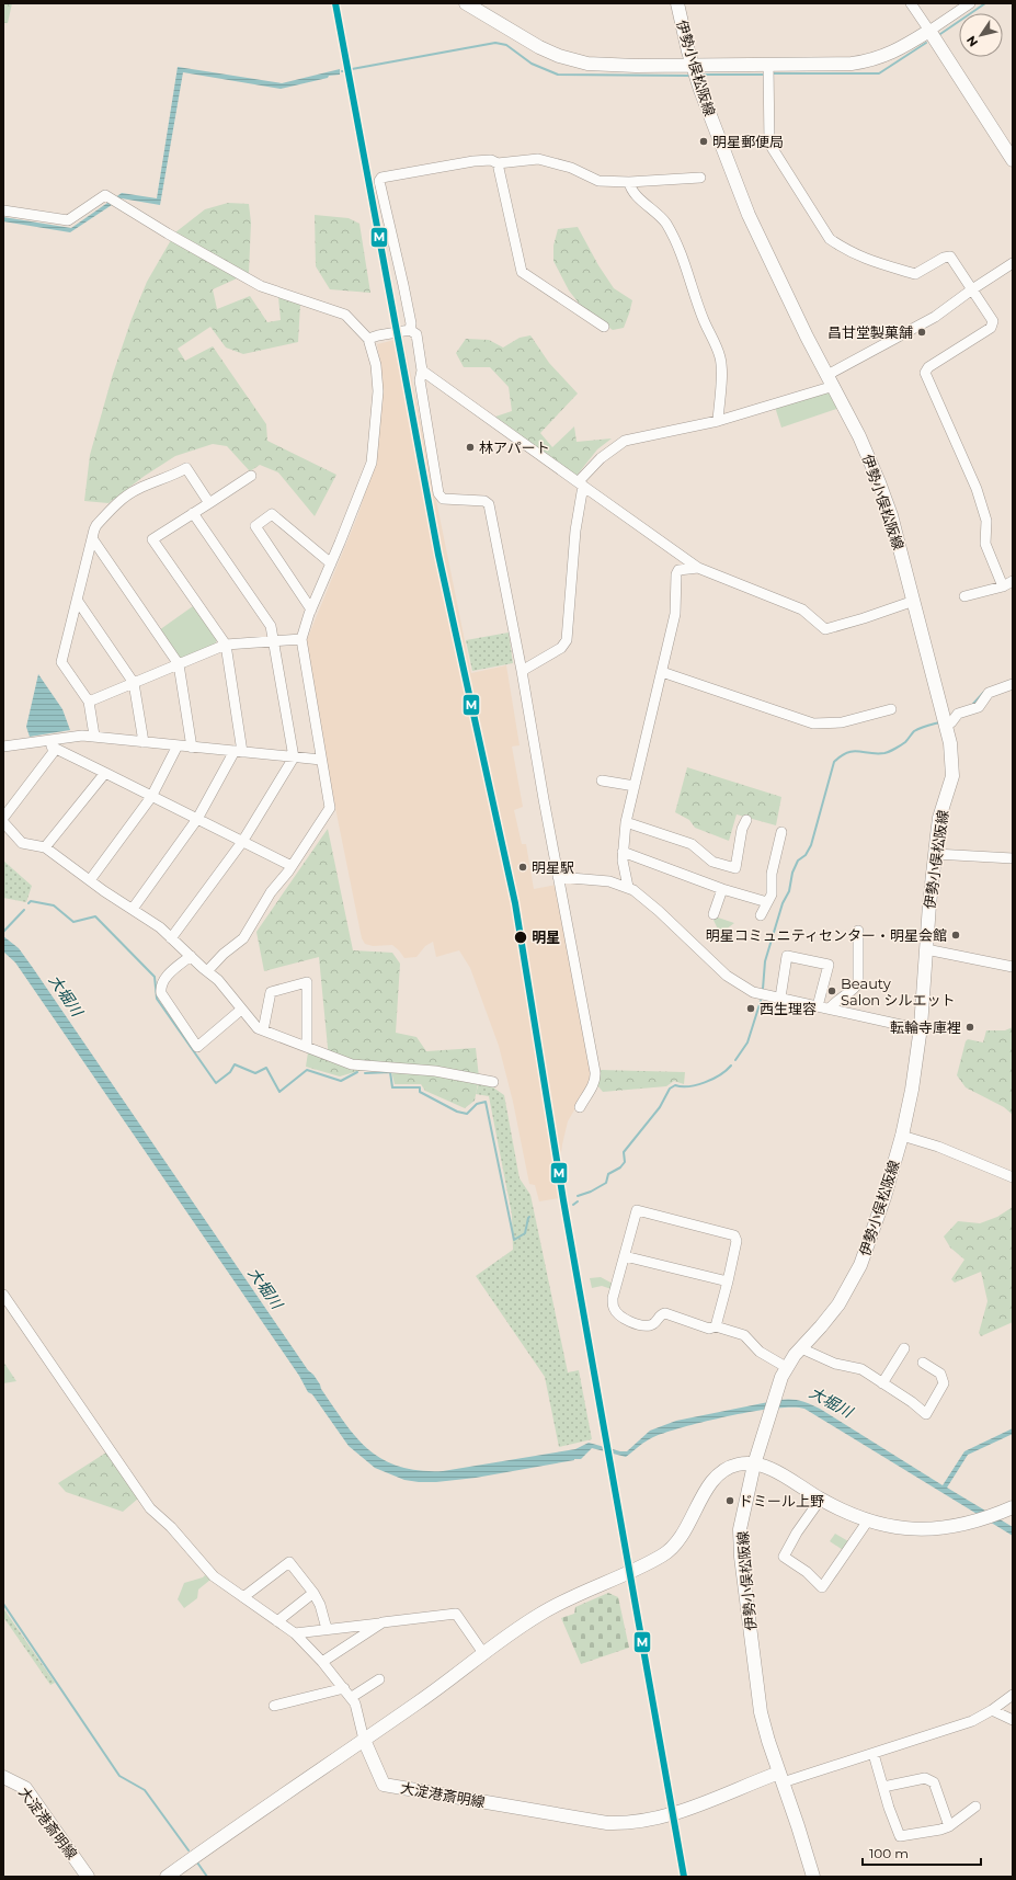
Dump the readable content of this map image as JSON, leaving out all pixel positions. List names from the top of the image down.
{
  "streets": {
    "main road": ["伊勢小俣松阪線", "大淀港斎明線"]
  },
  "crossings": [
    ["伊勢小俣松阪線", "大淀港斎明線"]
  ],
  "water": ["大堀川"],
  "places": [
    "明星郵便局",
    "昌甘堂製菓舗",
    "林アパート",
    "明星駅",
    "明星コミュニティセンター・明星会館",
    "明星",
    "Beauty Salon シルエット",
    "西生理容",
    "転輪寺庫裡",
    "ドミール上野"
  ],
  "lines": ["transit line M"],
  "scale_bar": "100 m",
  "north": "bottom left"
}
